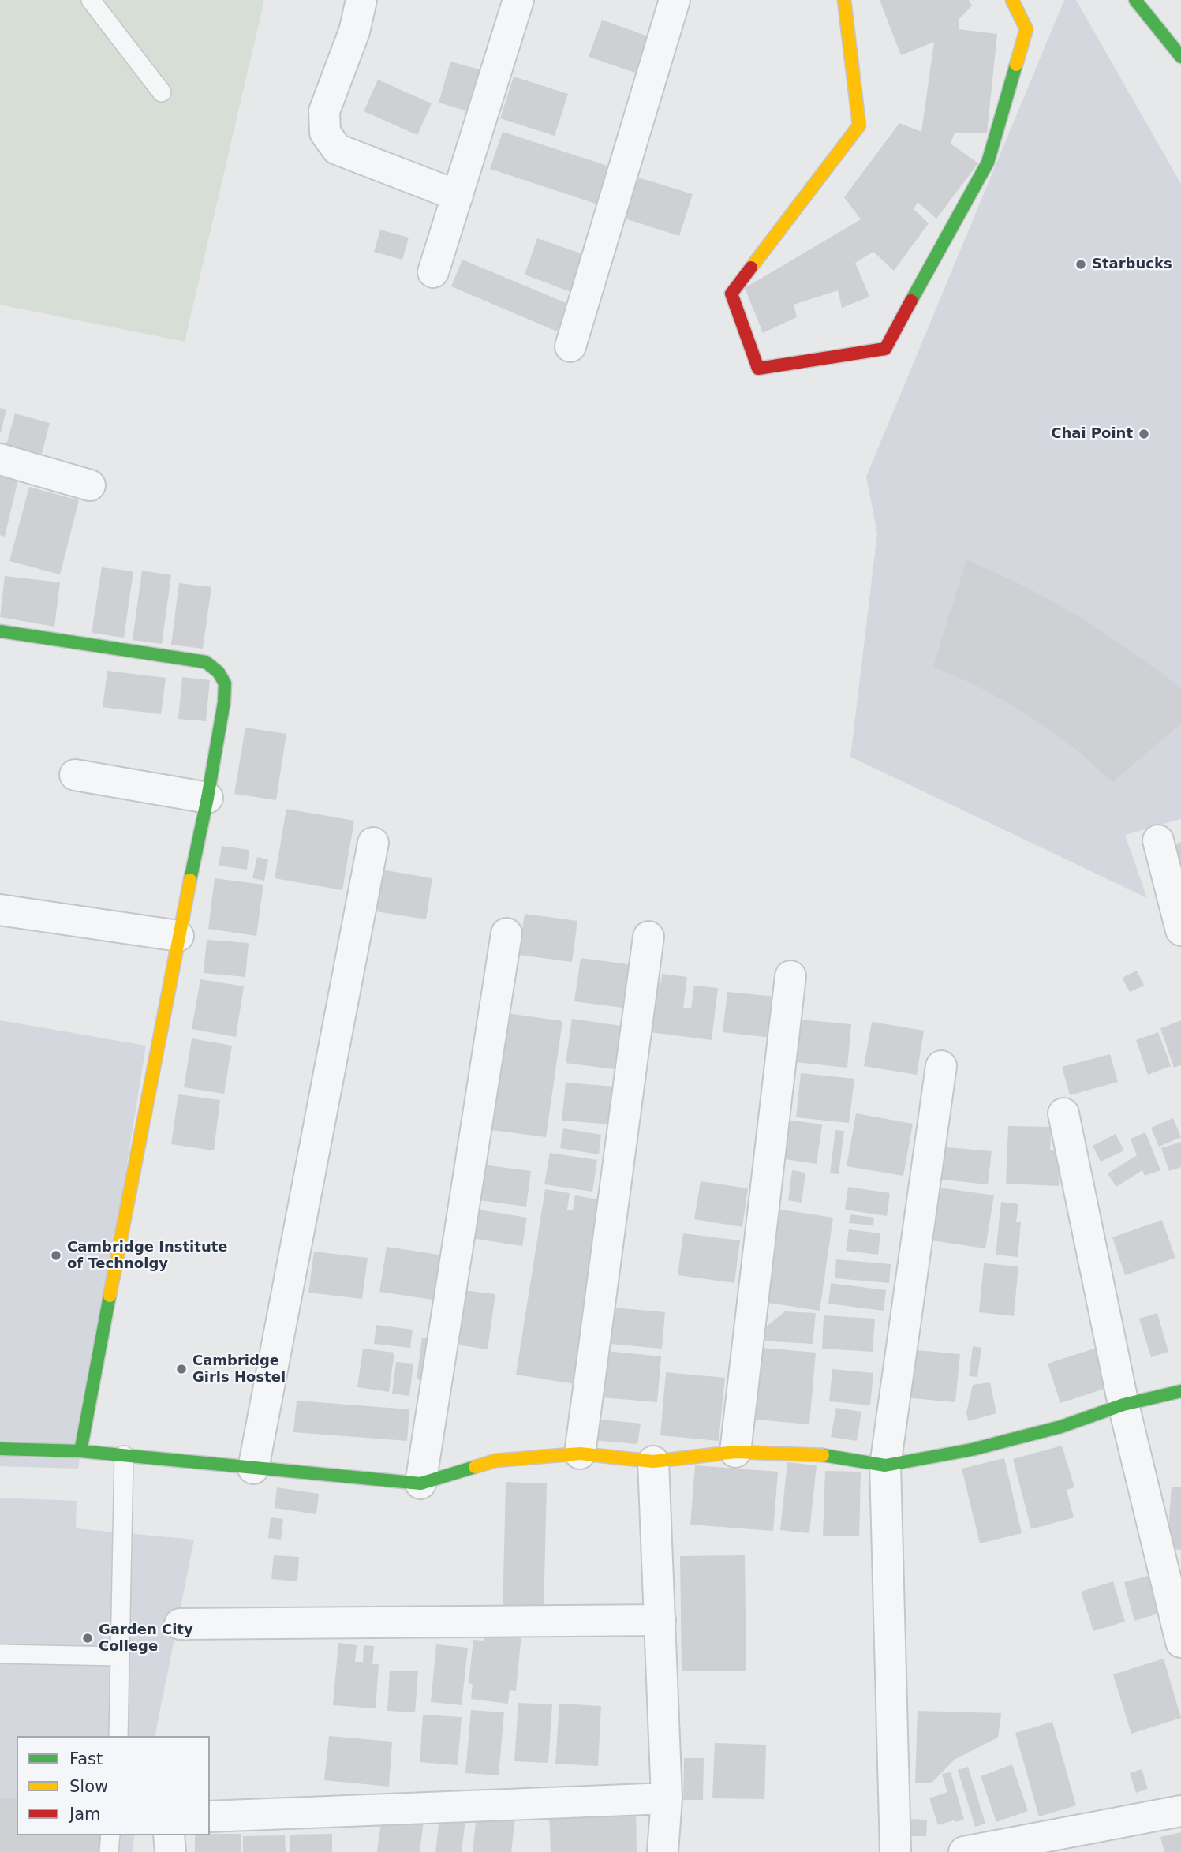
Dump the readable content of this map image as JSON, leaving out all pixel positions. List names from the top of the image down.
{
  "places": [
    "Starbucks",
    "Chai Point",
    "Cambridge Institute of Technolgy",
    "Cambridge Girls Hostel",
    "Garden City College"
  ],
  "legend": ["Fast", "Slow", "Jam"]
}
